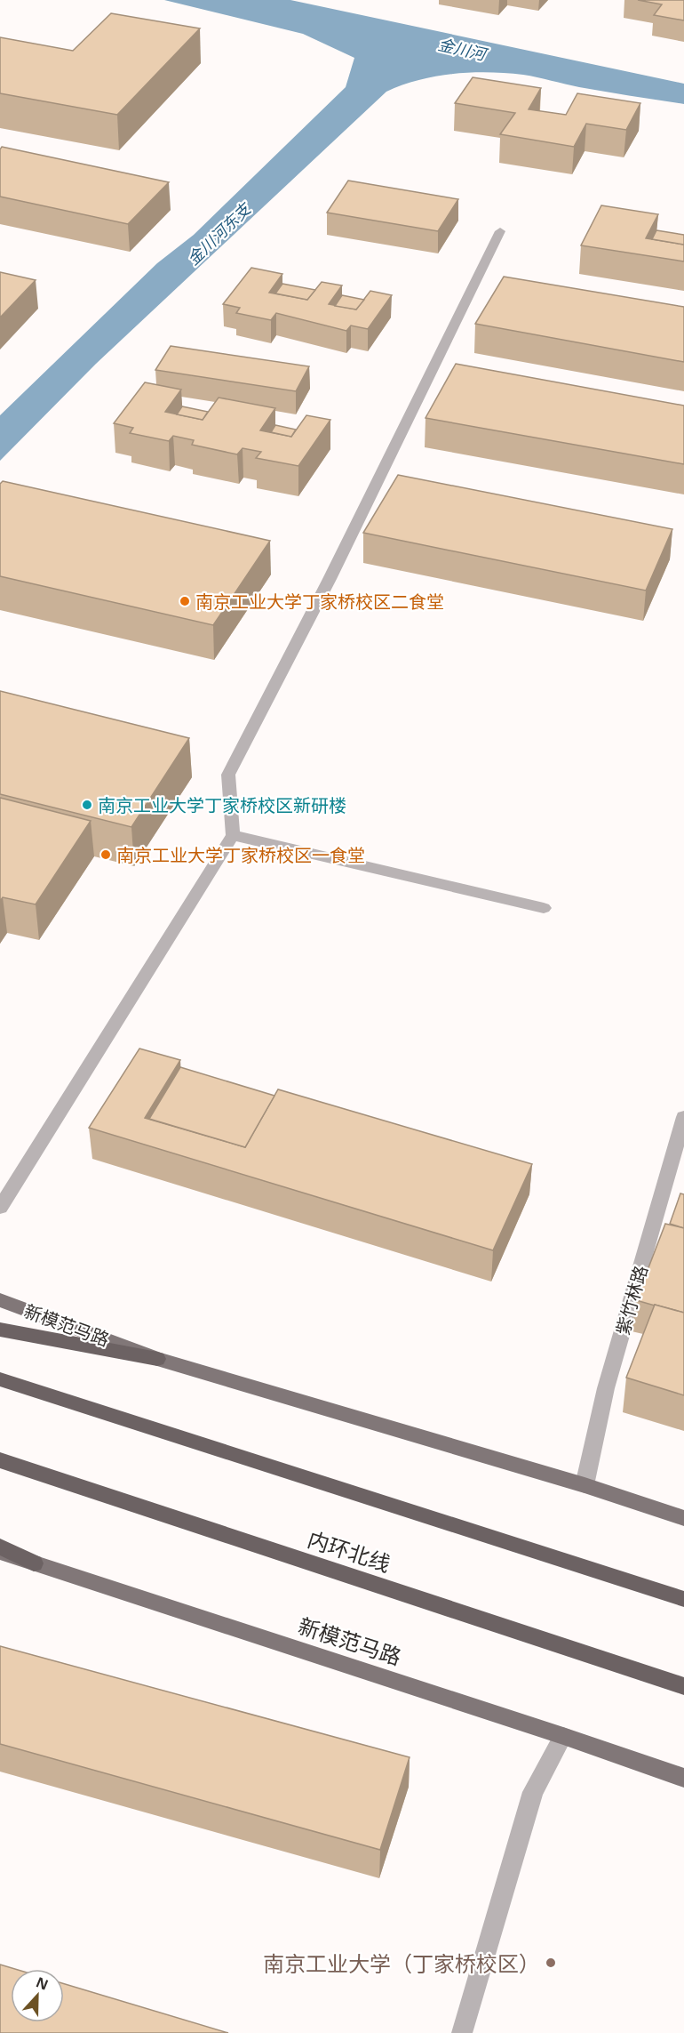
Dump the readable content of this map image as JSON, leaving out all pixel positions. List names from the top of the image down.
{
  "streets": {
    "highway": ["内环北线"],
    "main road": ["新模范马路"],
    "street": ["紫竹林路"]
  },
  "crossings": [
    ["紫竹林路", "新模范马路"]
  ],
  "water": ["金川河", "金川河东支"],
  "places": [
    "南京工业大学丁家桥校区二食堂",
    "南京工业大学丁家桥校区新研楼",
    "南京工业大学丁家桥校区一食堂",
    "南京工业大学（丁家桥校区）"
  ],
  "north": "top"
}
